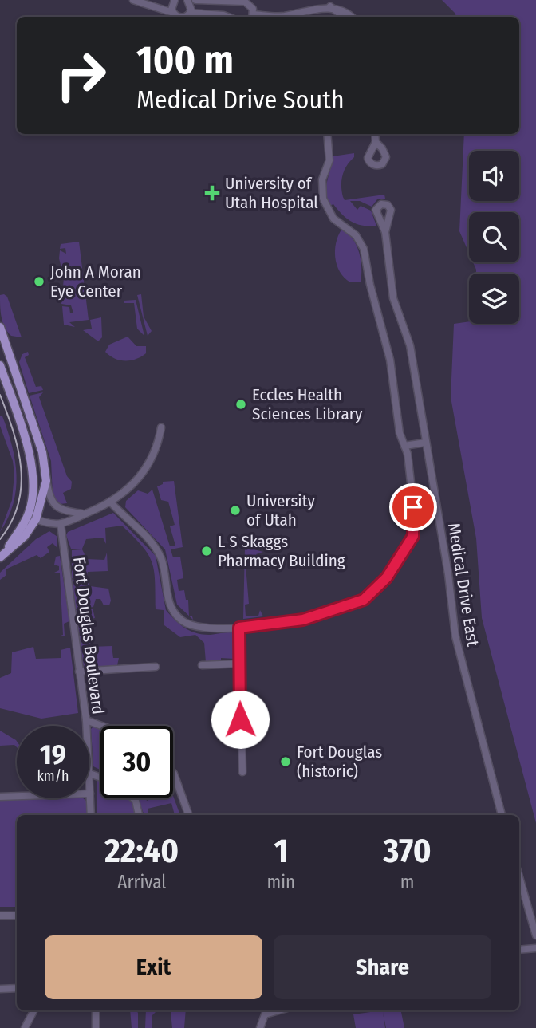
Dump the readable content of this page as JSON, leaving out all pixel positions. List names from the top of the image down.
{
  "streets": {
    "street": ["Medical Drive East", "Fort Douglas Boulevard"]
  },
  "places": {
    "health": ["University of Utah Hospital"],
    "other": [
      "John A Moran Eye Center",
      "Eccles Health Sciences Library",
      "University of Utah",
      "L S Skaggs Pharmacy Building",
      "Fort Douglas (historic)"
    ]
  },
  "page": {
    "turn": ["100 m", "Medical Drive South"],
    "speed": "19 km/h",
    "limit": "30",
    "eta": [
      "22:40",
      "Arrival",
      "1",
      "min",
      "370",
      "m"
    ],
    "buttons": ["Exit", "Share"]
  }
}
